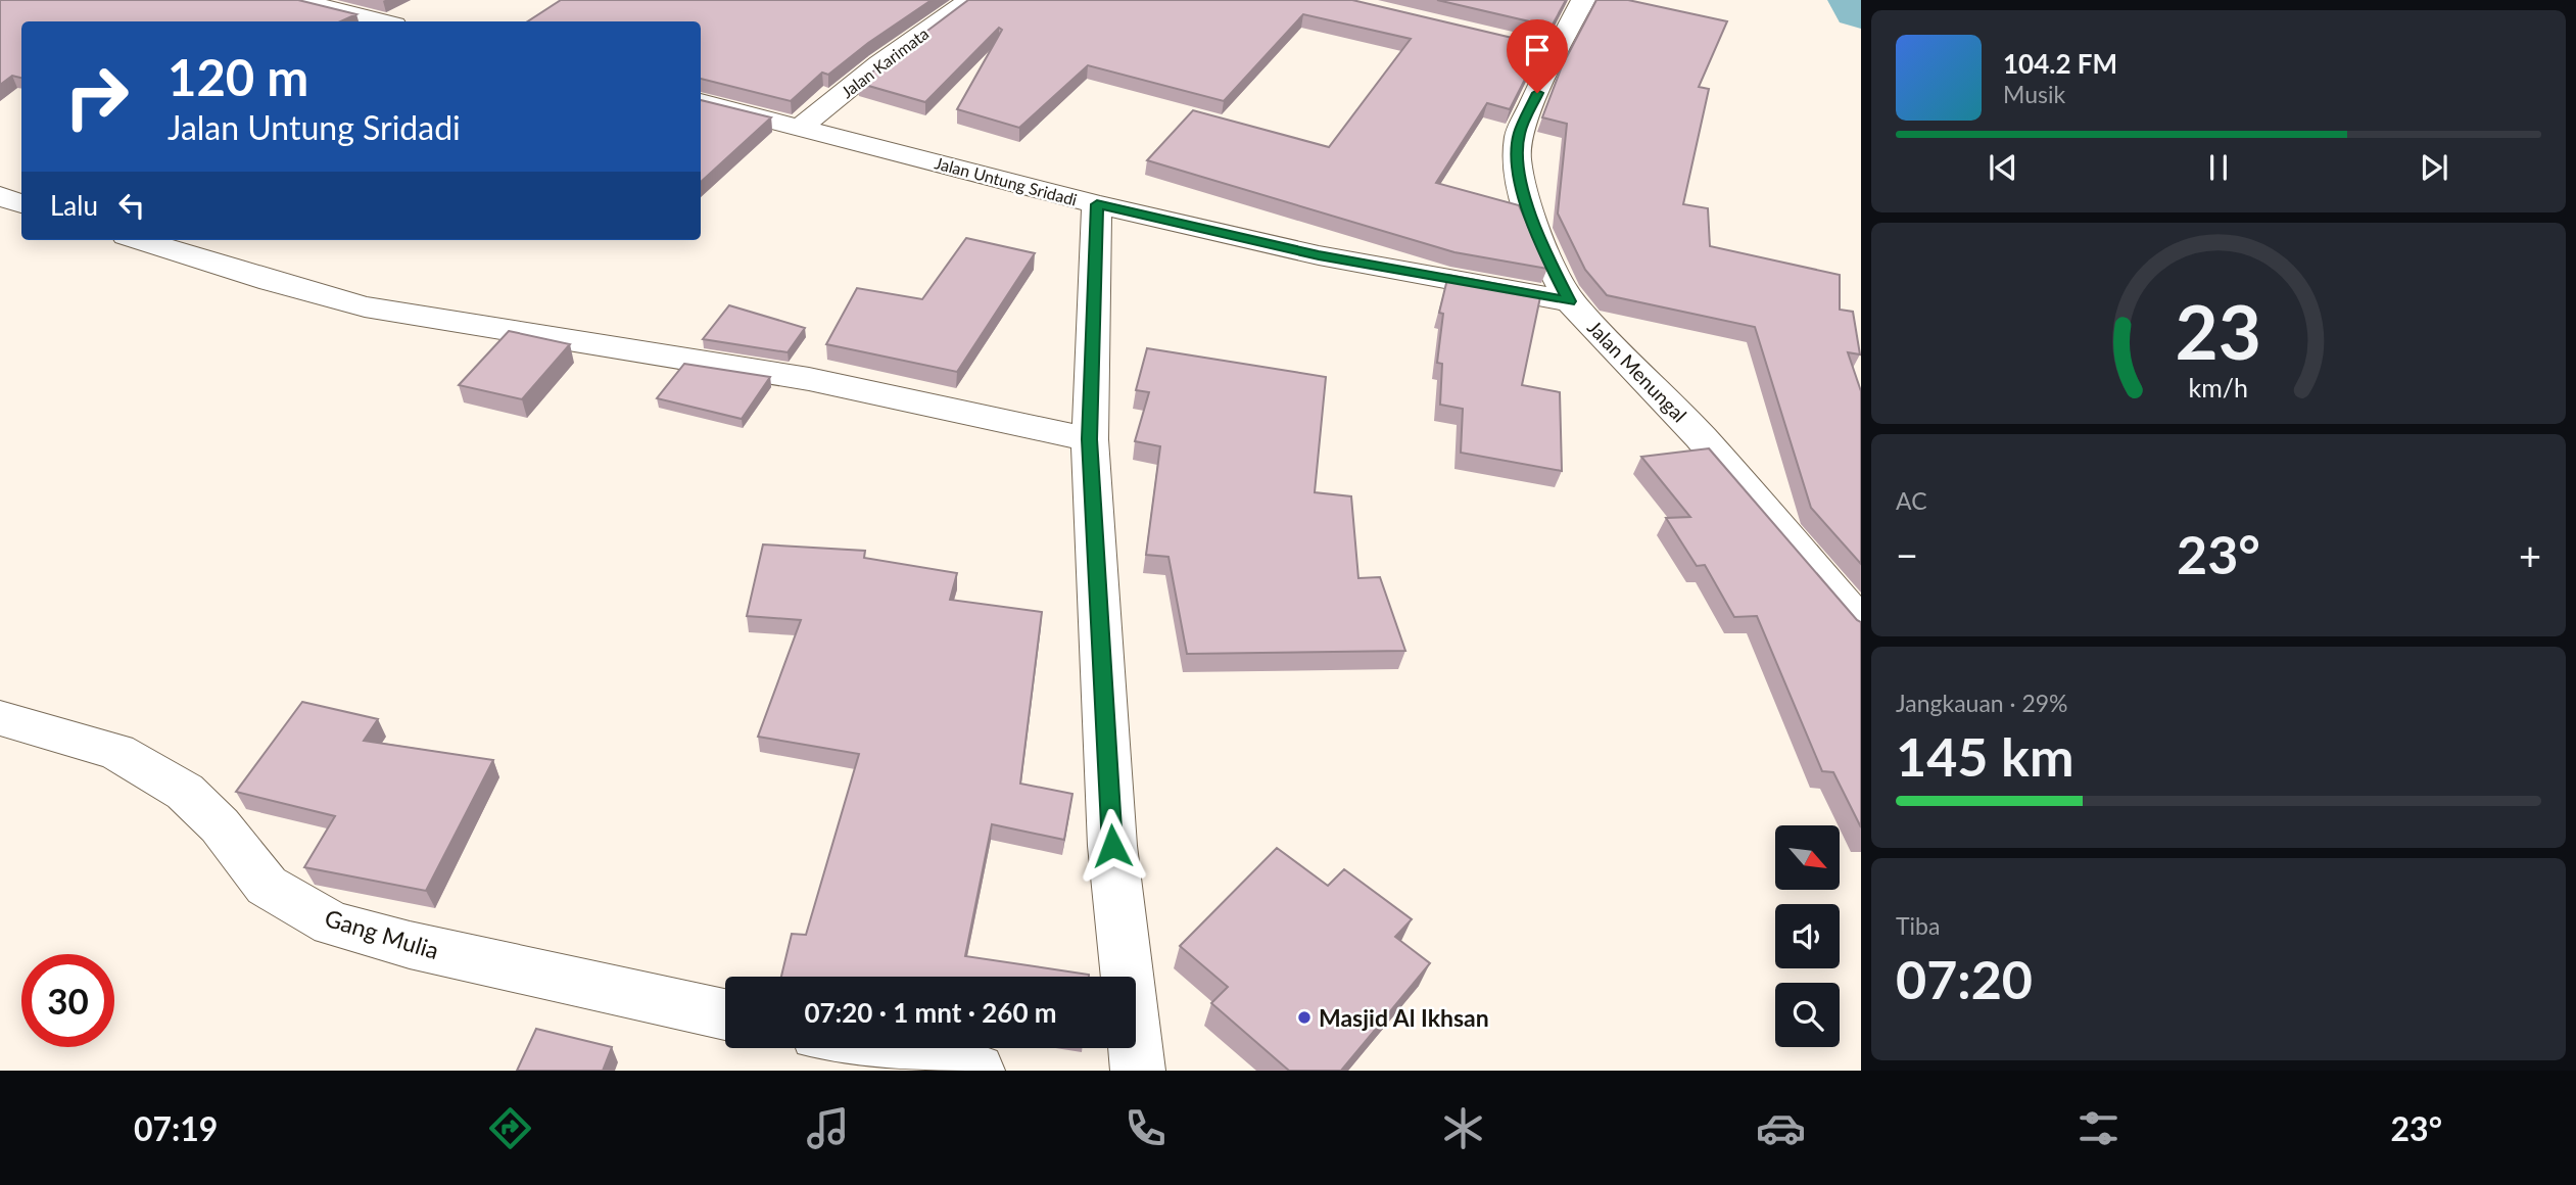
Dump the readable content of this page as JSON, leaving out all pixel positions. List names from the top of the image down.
{
  "streets": {
    "street": [
      "Jalan Karimata",
      "Jalan Untung Sridadi",
      "Jalan Menungal",
      "Gang Mulia"
    ]
  },
  "crossings": [
    ["Jalan Karimata", "Jalan Untung Sridadi"],
    ["Jalan Untung Sridadi", "Jalan Menungal"]
  ],
  "places": ["Masjid Al Ikhsan"],
  "north": "bottom right",
  "page": {
    "turn": ["120 m", "Jalan Untung Sridadi"],
    "song": ["104.2 FM", "Musik"],
    "then": "Lalu",
    "tile": [
      "AC",
      ["Jangkauan · 29%", "145 km"],
      ["Tiba", "07:20"]
    ],
    "heat": ["−", "23°", "+"],
    "limit": "30",
    "trip": "07:20 · 1 mnt · 260 m",
    "tabs": ["07:19", "23°"],
    "gauge": ["23", "km/h"]
  }
}
